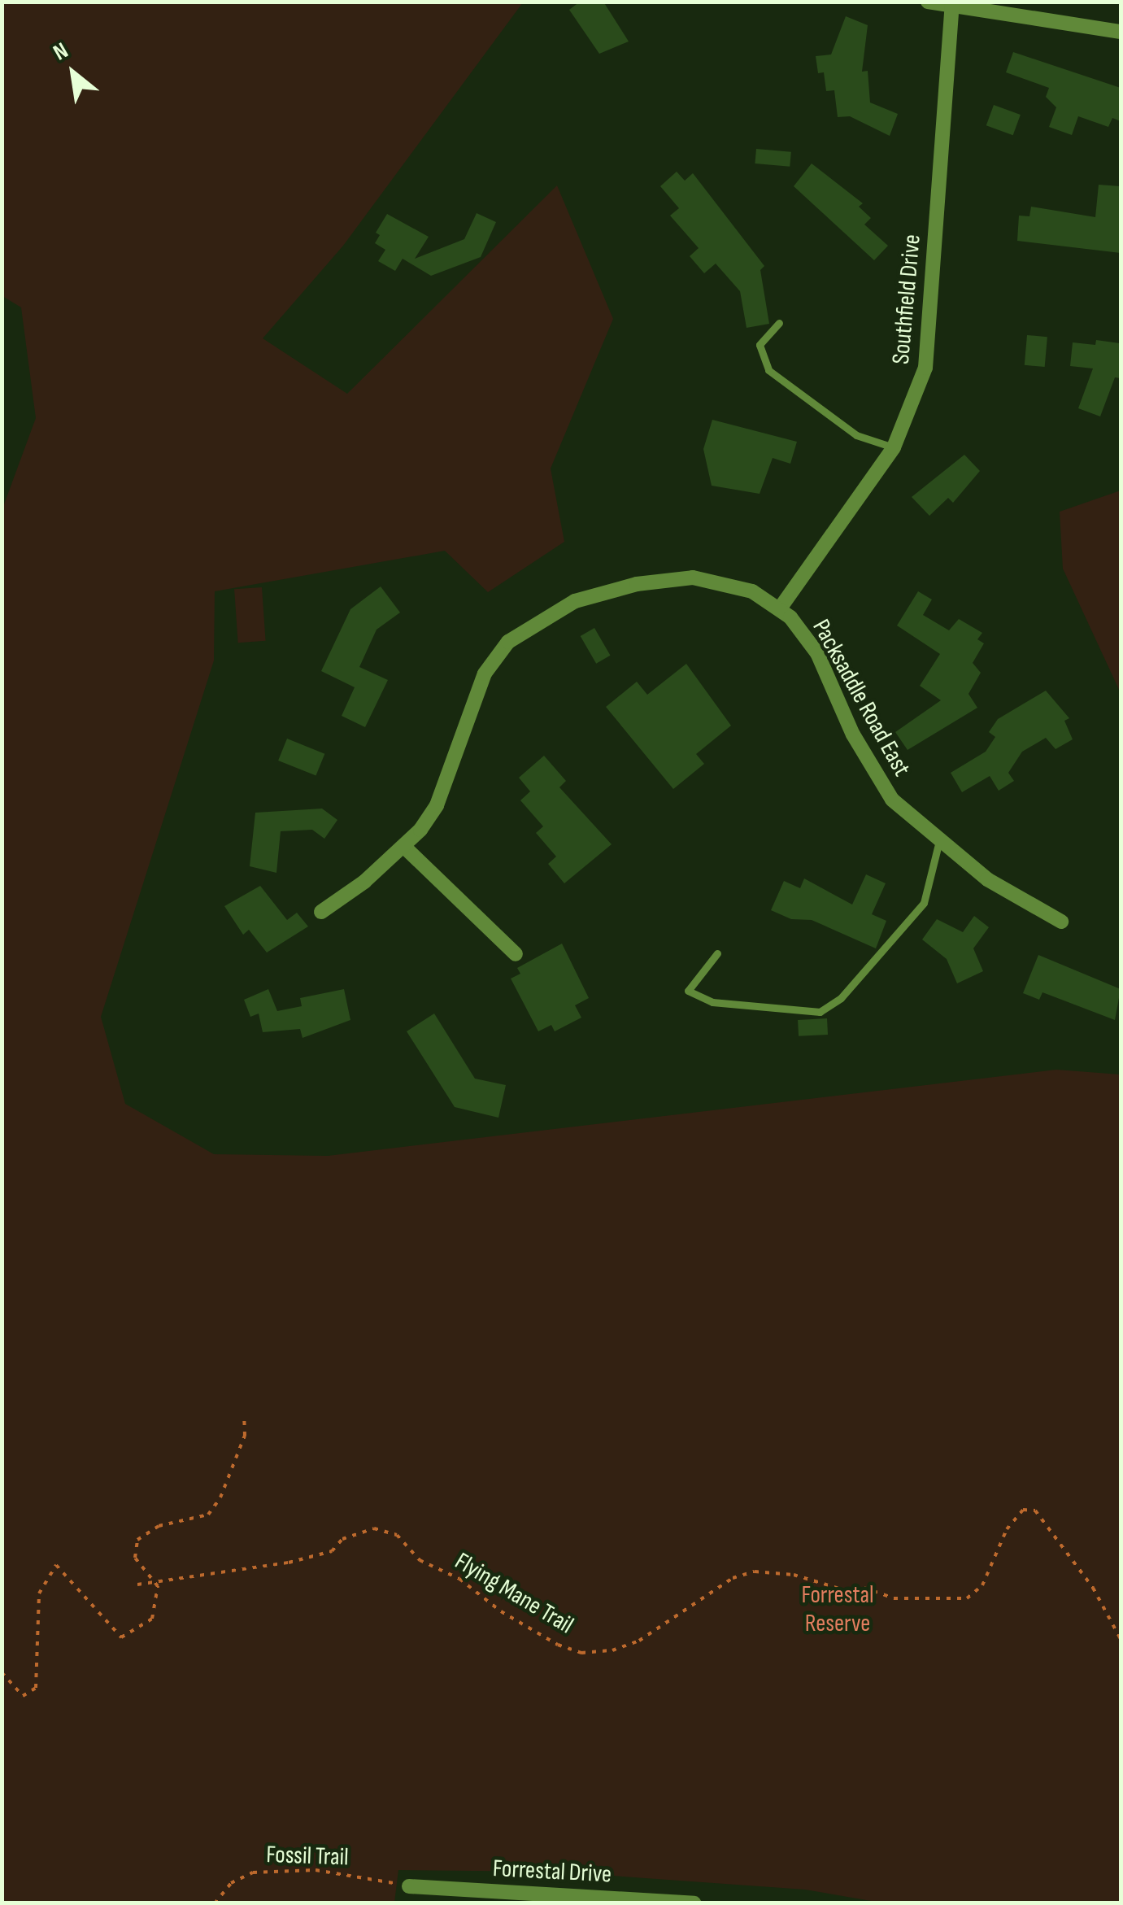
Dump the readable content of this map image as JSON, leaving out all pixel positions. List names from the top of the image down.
{
  "streets": {
    "street": ["Southfield Drive", "Packsaddle Road East", "Forrestal Drive"],
    "path": ["Flying Mane Trail", "Fossil Trail"]
  },
  "crossings": [
    ["Southfield Drive", "Packsaddle Road East"],
    ["Fossil Trail", "Forrestal Drive"]
  ],
  "parks": ["Forrestal Reserve"],
  "north": "top left"
}
